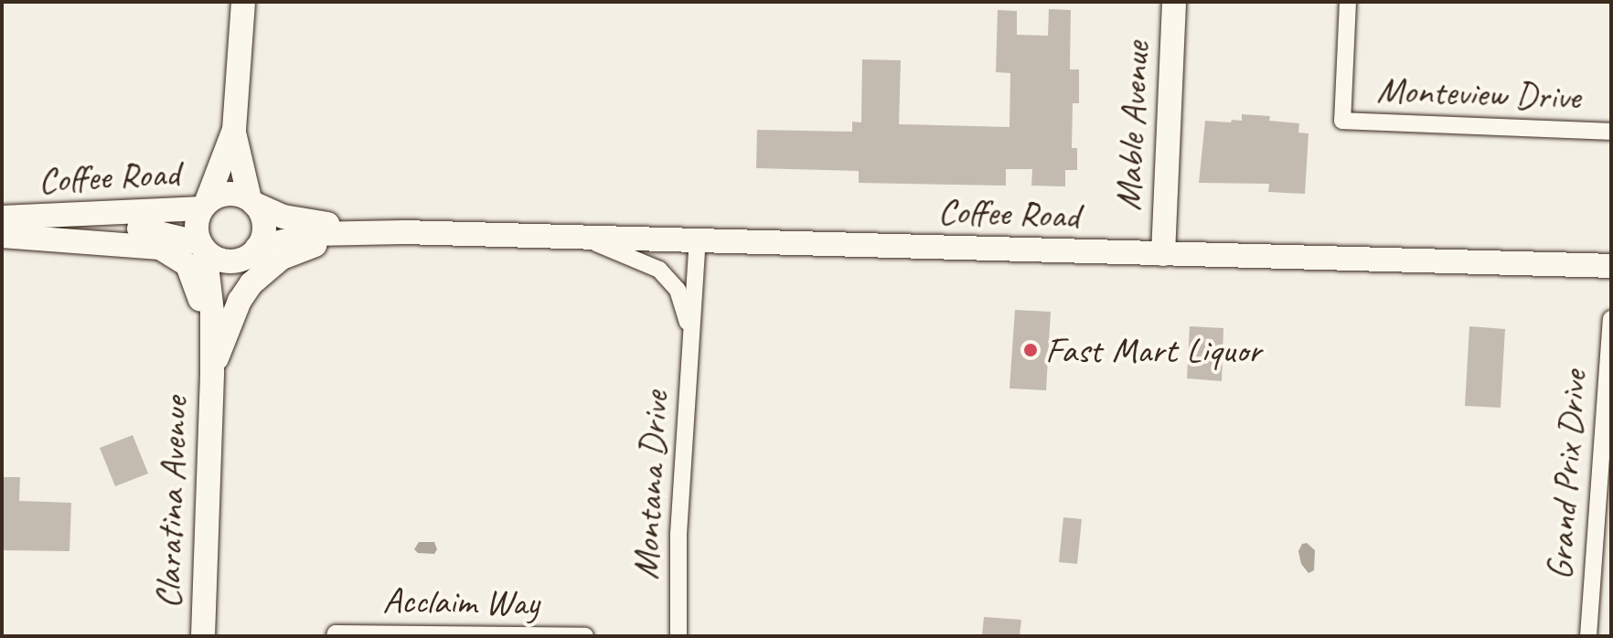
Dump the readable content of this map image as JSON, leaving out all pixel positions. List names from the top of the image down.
{
  "streets": {
    "main road": ["Mable Avenue", "Coffee Road", "Claratina Avenue"],
    "street": [
      "Monteview Drive",
      "Grand Prix Drive",
      "Montana Drive",
      "Acclaim Way"
    ]
  },
  "crossings": [
    ["Mable Avenue", "Coffee Road"],
    ["Coffee Road", "Montana Drive"],
    ["Coffee Road", "Claratina Avenue"]
  ],
  "places": ["Fast Mart Liquor"]
}
